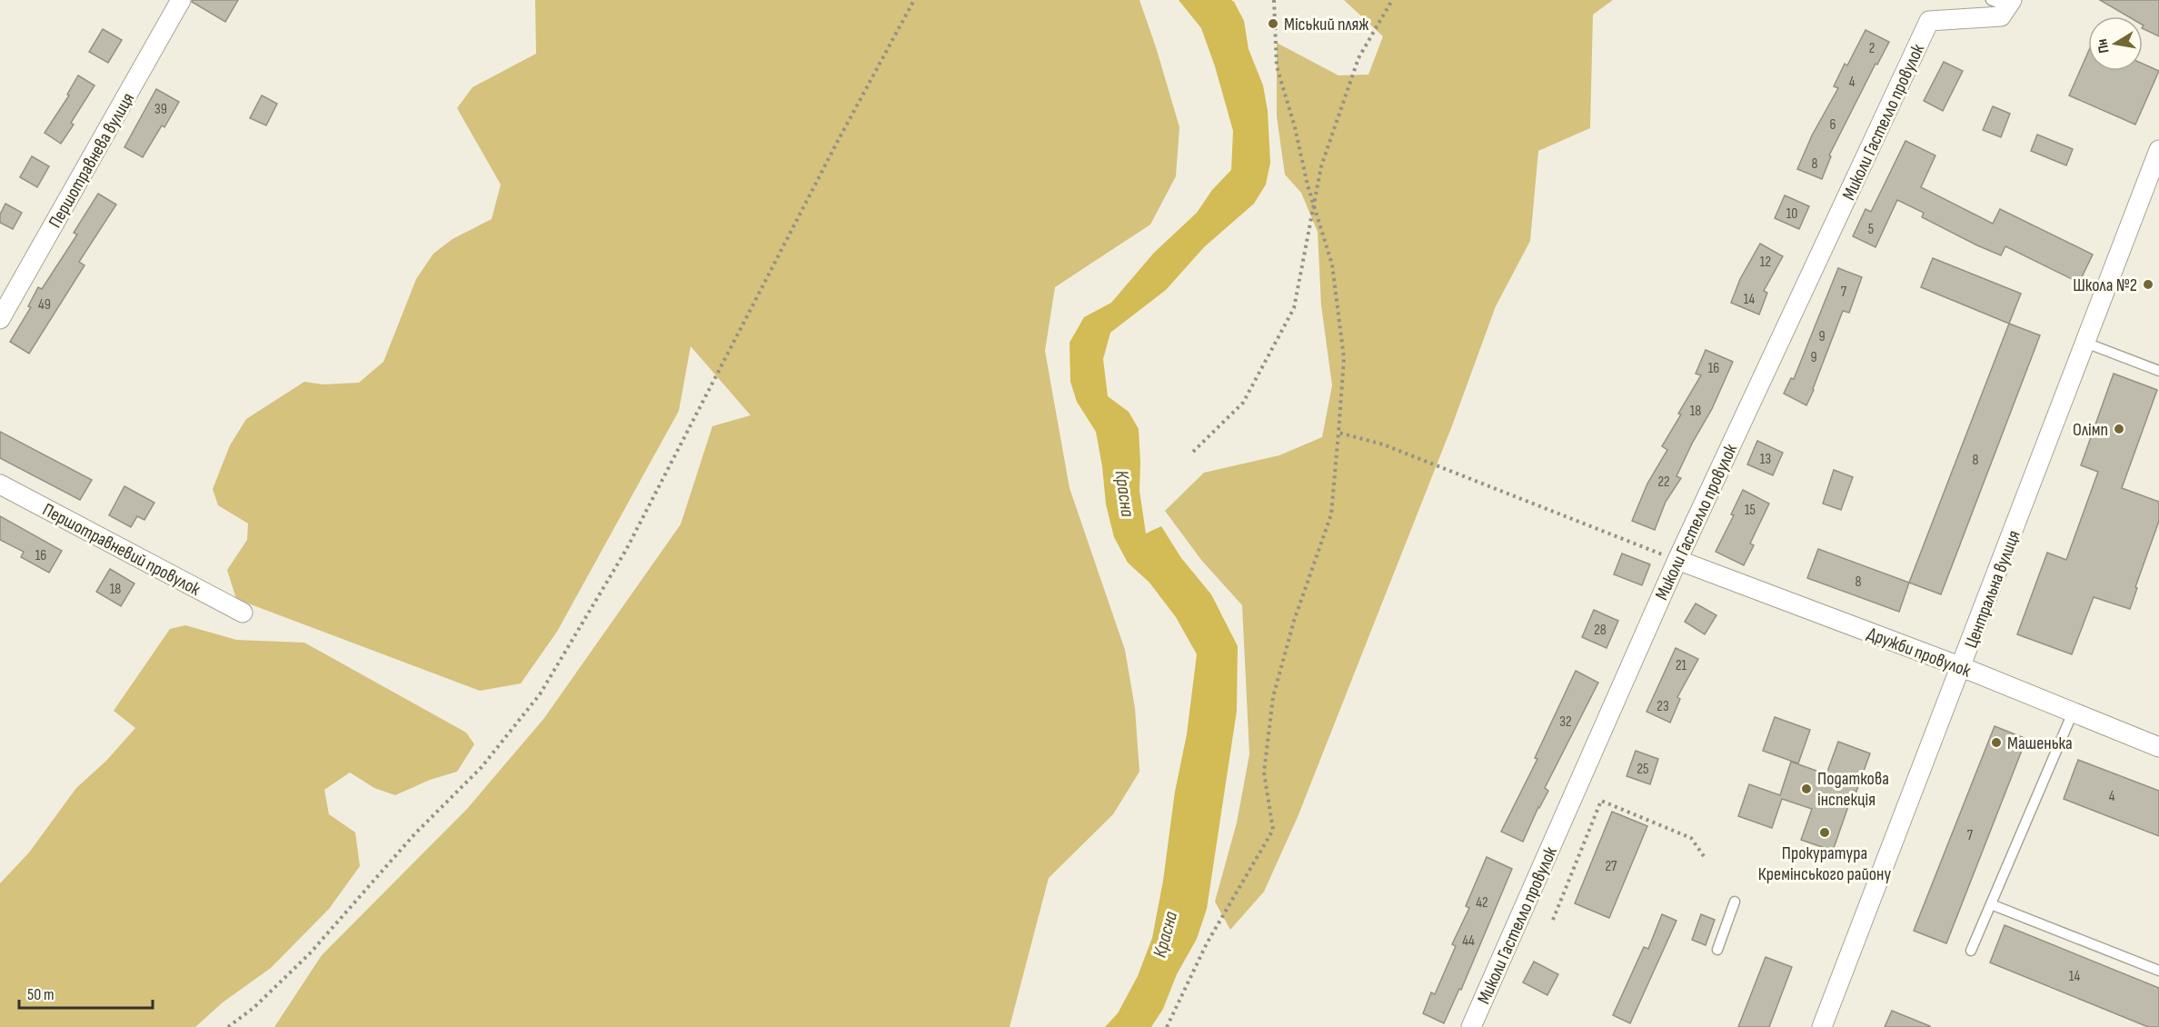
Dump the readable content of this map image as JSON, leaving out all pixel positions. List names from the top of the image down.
{
  "streets": {
    "street": [
      "Миколи Гастелло провулок",
      "Першотравнева вулиця",
      "Першотравневий провулок",
      "Центральна вулиця",
      "Дружби провулок"
    ]
  },
  "crossings": [
    ["Миколи Гастелло провулок", "Дружби провулок"],
    ["Центральна вулиця", "Дружби провулок"]
  ],
  "water": ["Красна"],
  "places": [
    "Міський пляж",
    "Школа №2",
    "Олімп",
    "Машенька",
    "Податкова інспекція",
    "Прокуратура Кремінського району"
  ],
  "house_numbers": [
    "2",
    "4",
    "39",
    "6",
    "8",
    "10",
    "5",
    "12",
    "7",
    "14",
    "49",
    "9",
    "9",
    "16",
    "18",
    "13",
    "8",
    "22",
    "15",
    "16",
    "8",
    "18",
    "28",
    "21",
    "23",
    "32",
    "25",
    "4",
    "7",
    "27",
    "42",
    "44",
    "14"
  ],
  "scale_bar": "50 m",
  "north": "left"
}
